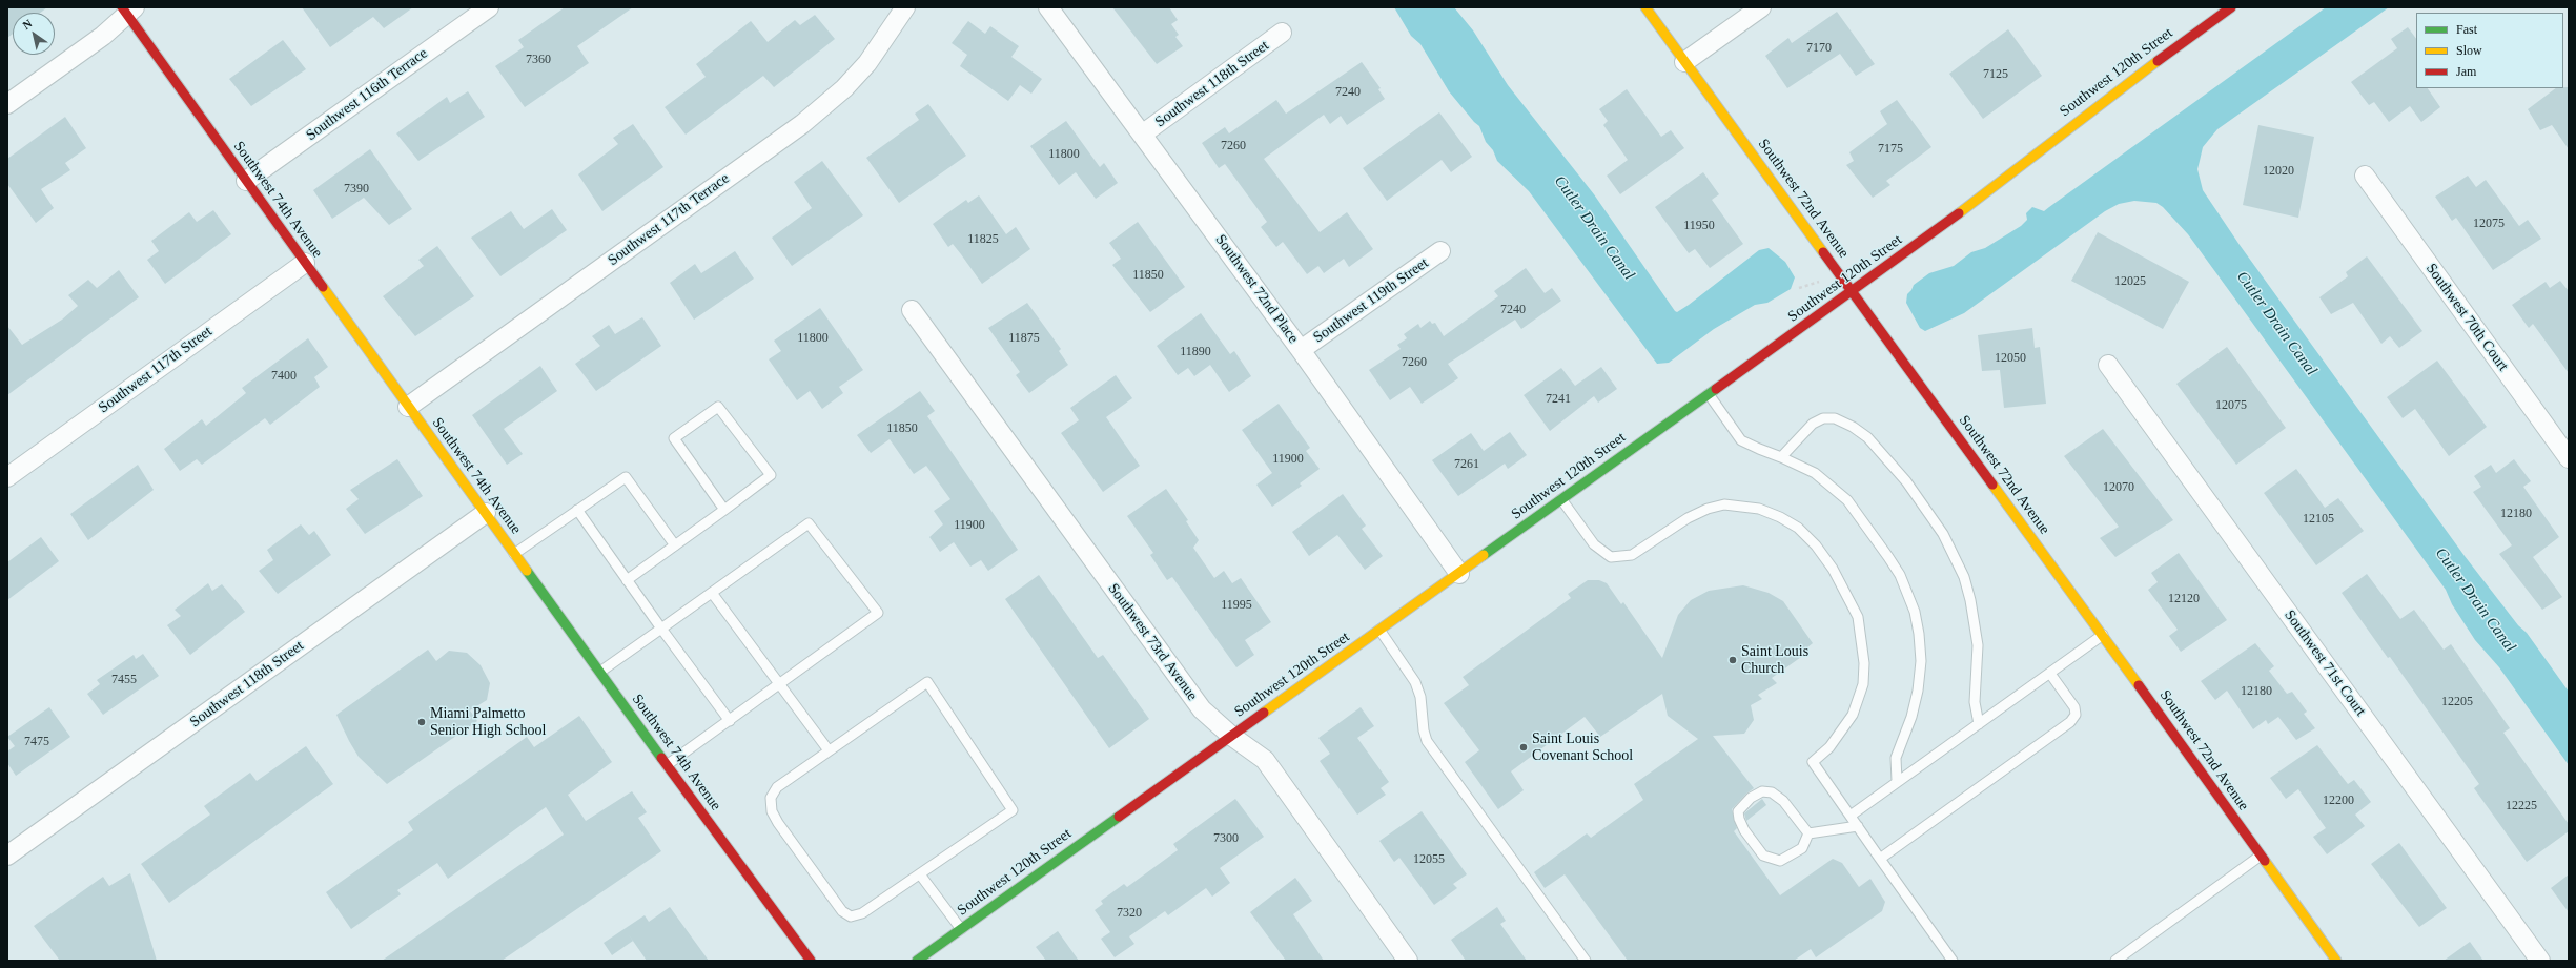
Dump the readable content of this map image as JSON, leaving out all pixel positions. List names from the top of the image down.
{
  "streets": {
    "street": [
      "Southwest 120th Street",
      "Southwest 118th Street",
      "Southwest 116th Terrace",
      "Southwest 72nd Avenue",
      "Southwest 74th Avenue",
      "Southwest 117th Terrace",
      "Southwest 72nd Place",
      "Southwest 119th Street",
      "Southwest 70th Court",
      "Southwest 117th Street",
      "Southwest 73rd Avenue",
      "Southwest 71st Court"
    ]
  },
  "crossings": [
    ["Southwest 120th Street", "Southwest 72nd Avenue"],
    ["Southwest 120th Street", "Southwest 72nd Place"],
    ["Southwest 120th Street", "Southwest 73rd Avenue"],
    ["Southwest 118th Street", "Southwest 74th Avenue"],
    ["Southwest 118th Street", "Southwest 72nd Place"],
    ["Southwest 116th Terrace", "Southwest 74th Avenue"],
    ["Southwest 74th Avenue", "Southwest 117th Terrace"],
    ["Southwest 74th Avenue", "Southwest 117th Street"],
    ["Southwest 72nd Place", "Southwest 119th Street"]
  ],
  "water": ["Cutler Drain Canal"],
  "places": ["Saint Louis Church", "Miami Palmetto Senior High School", "Saint Louis Covenant School"],
  "house_numbers": [
    "7170",
    "7360",
    "7125",
    "7240",
    "7260",
    "7175",
    "11800",
    "12020",
    "7390",
    "12075",
    "11950",
    "11825",
    "11850",
    "12025",
    "7240",
    "11800",
    "11875",
    "11890",
    "12050",
    "7260",
    "7400",
    "7241",
    "12075",
    "11850",
    "11900",
    "7261",
    "12070",
    "12180",
    "12105",
    "11900",
    "12120",
    "11995",
    "7455",
    "12180",
    "12205",
    "7475",
    "12200",
    "12225",
    "7300",
    "12055",
    "7320"
  ],
  "legend": ["Fast", "Slow", "Jam"],
  "north": "top left"
}
